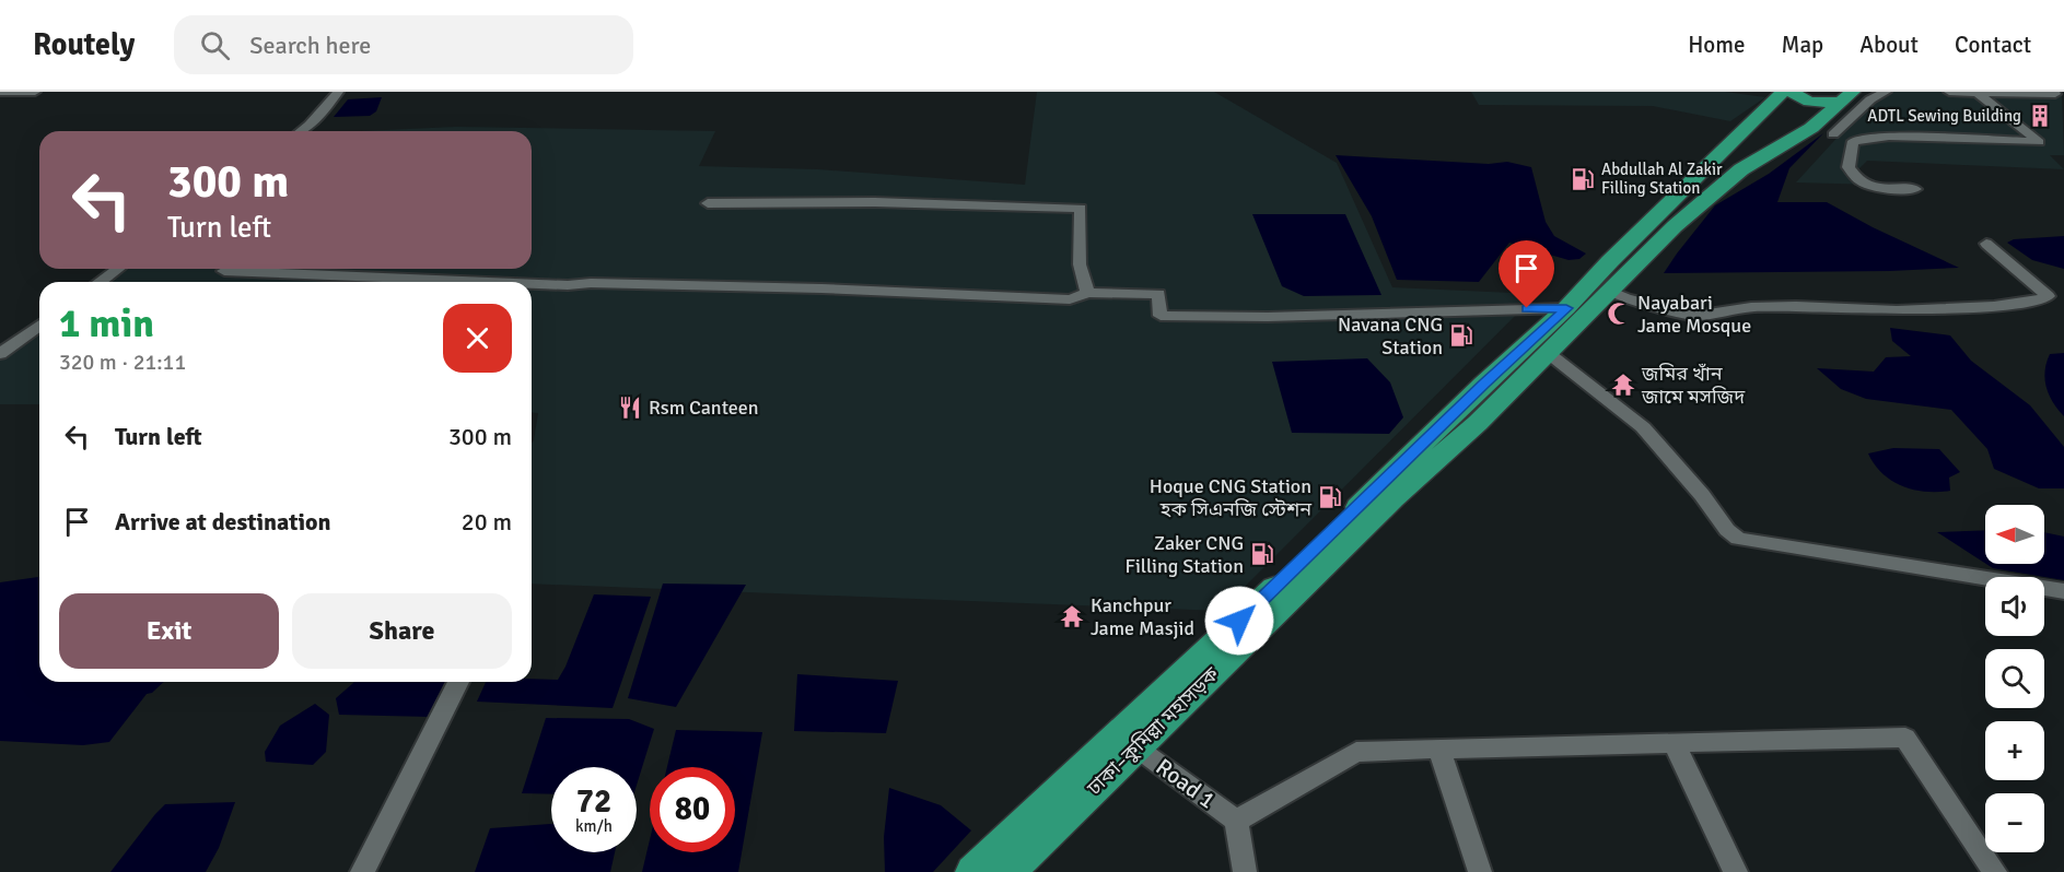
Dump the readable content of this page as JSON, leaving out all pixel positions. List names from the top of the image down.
{
  "streets": {
    "highway": ["ঢাকা–কুমিল্লা মহাসড়ক"],
    "street": ["Road 1"]
  },
  "crossings": [
    ["ঢাকা–কুমিল্লা মহাসড়ক", "Road 1"]
  ],
  "places": {
    "building": ["ADTL Sewing Building"],
    "fuel station": [
      "Abdullah Al Zakir Filling Station",
      "Navana CNG Station",
      "Hoque CNG Station হক সিএনজি স্টেশন",
      "Zaker CNG Filling Station"
    ],
    "mosque": ["Nayabari Jame Mosque"],
    "temple": ["জমির খাঁন জামে মসজিদ", "Kanchpur Jame Masjid"],
    "restaurant": ["Rsm Canteen"]
  },
  "north": "left",
  "page": {
    "header": "Routely",
    "search": "Search here",
    "nav": [
      "Home",
      "Map",
      "About",
      "Contact"
    ],
    "turn": ["300 m", "Turn left"],
    "heading": ["1 min", "320 m · 21:11"],
    "list": [
      {
        "name": "Turn left",
        "value": "300 m"
      },
      {
        "name": "Arrive at destination",
        "value": "20 m"
      }
    ],
    "map_buttons": ["+", "−"],
    "buttons": ["Exit", "Share"],
    "speed": "72 km/h",
    "limit": "80"
  }
}
